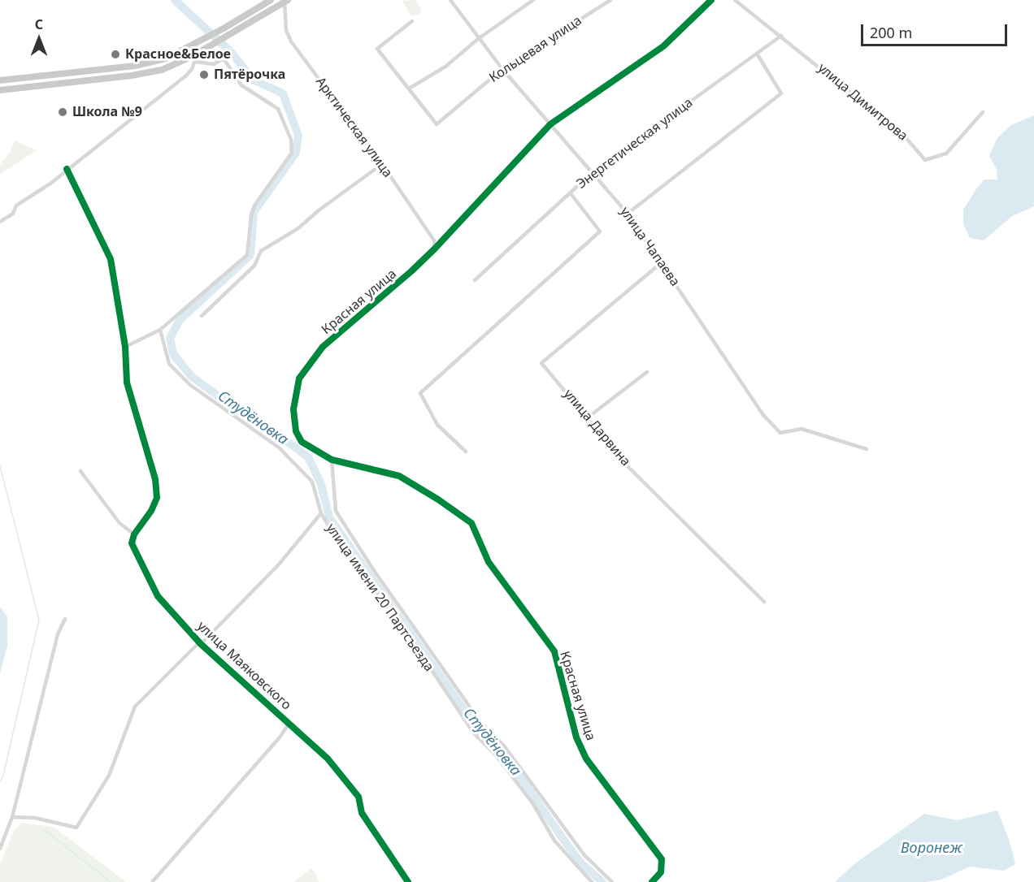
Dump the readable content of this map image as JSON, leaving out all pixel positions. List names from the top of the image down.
{
  "streets": {
    "street": [
      "Кольцевая улица",
      "улица Димитрова",
      "Арктическая улица",
      "Энергетическая улица",
      "улица Чапаева",
      "Красная улица",
      "улица Дарвина",
      "улица имени 20 Партсъезда",
      "улица Маяковского"
    ]
  },
  "crossings": [
    ["Кольцевая улица", "улица Чапаева"],
    ["улица Димитрова", "Энергетическая улица"],
    ["Арктическая улица", "Красная улица"],
    ["Энергетическая улица", "улица Чапаева"],
    ["улица Чапаева", "Красная улица"],
    ["улица Чапаева", "улица Дарвина"],
    ["Красная улица", "улица имени 20 Партсъезда"],
    ["улица имени 20 Партсъезда", "улица Маяковского"]
  ],
  "water": ["Студёновка", "Воронеж"],
  "places": ["Красное&Белое", "Пятёрочка", "Школа №9"],
  "scale_bar": "200 m",
  "north": "top"
}
